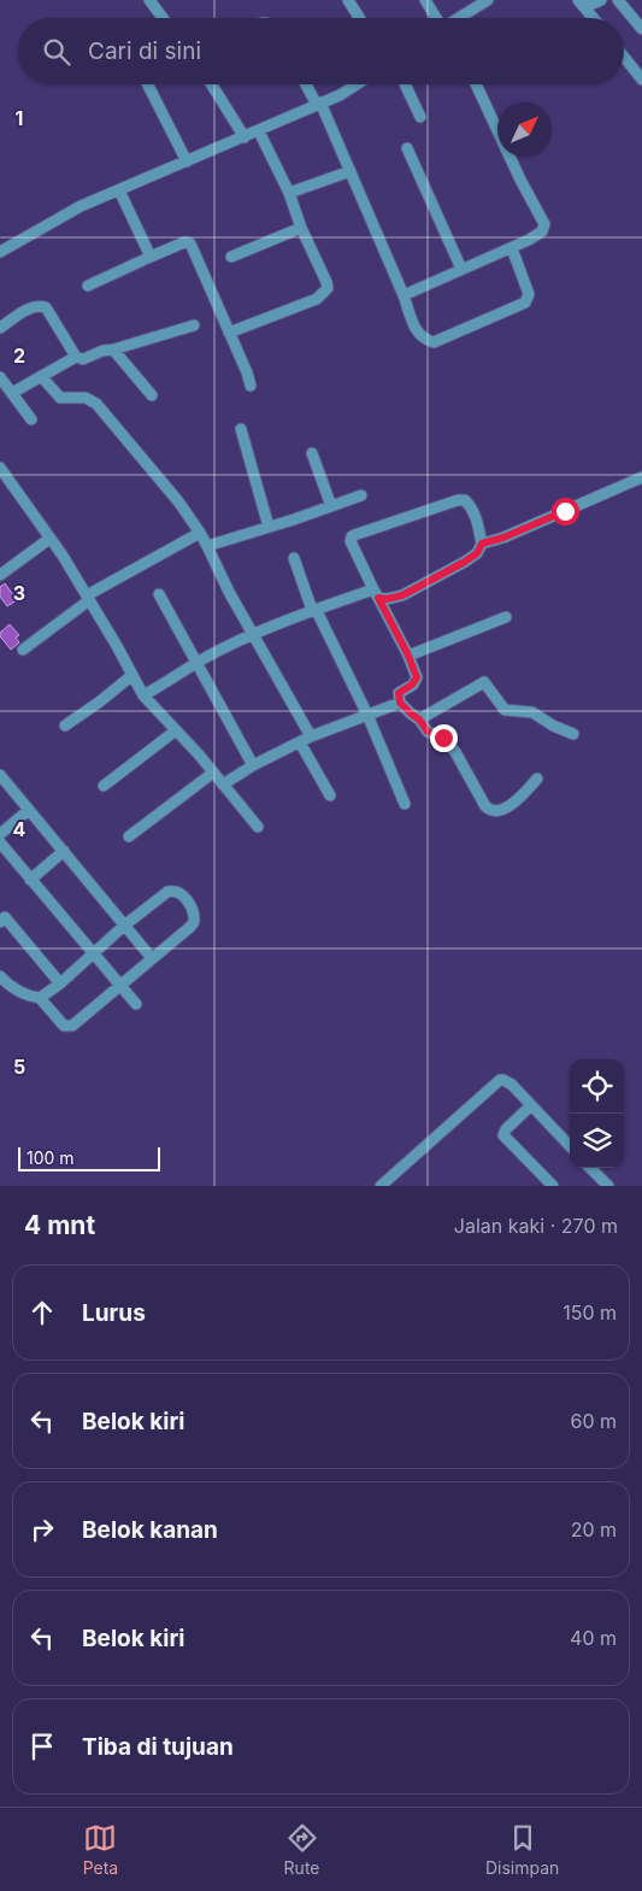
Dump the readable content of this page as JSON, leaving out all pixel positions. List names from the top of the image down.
{
  "scale_bar": "100 m",
  "north": "top right",
  "page": {
    "search": "Cari di sini",
    "scale": "100 m",
    "heading": ["4 mnt", "Jalan kaki · 270 m"],
    "list": [
      ["Lurus", "150 m"],
      ["Belok kiri", "60 m"],
      ["Belok kanan", "20 m"],
      ["Belok kiri", "40 m"],
      "Tiba di tujuan"
    ],
    "nav": ["Peta", "Rute", "Disimpan"]
  },
  "grid": {
    "rows": [
      "1",
      "2",
      "3",
      "4",
      "5"
    ]
  }
}
